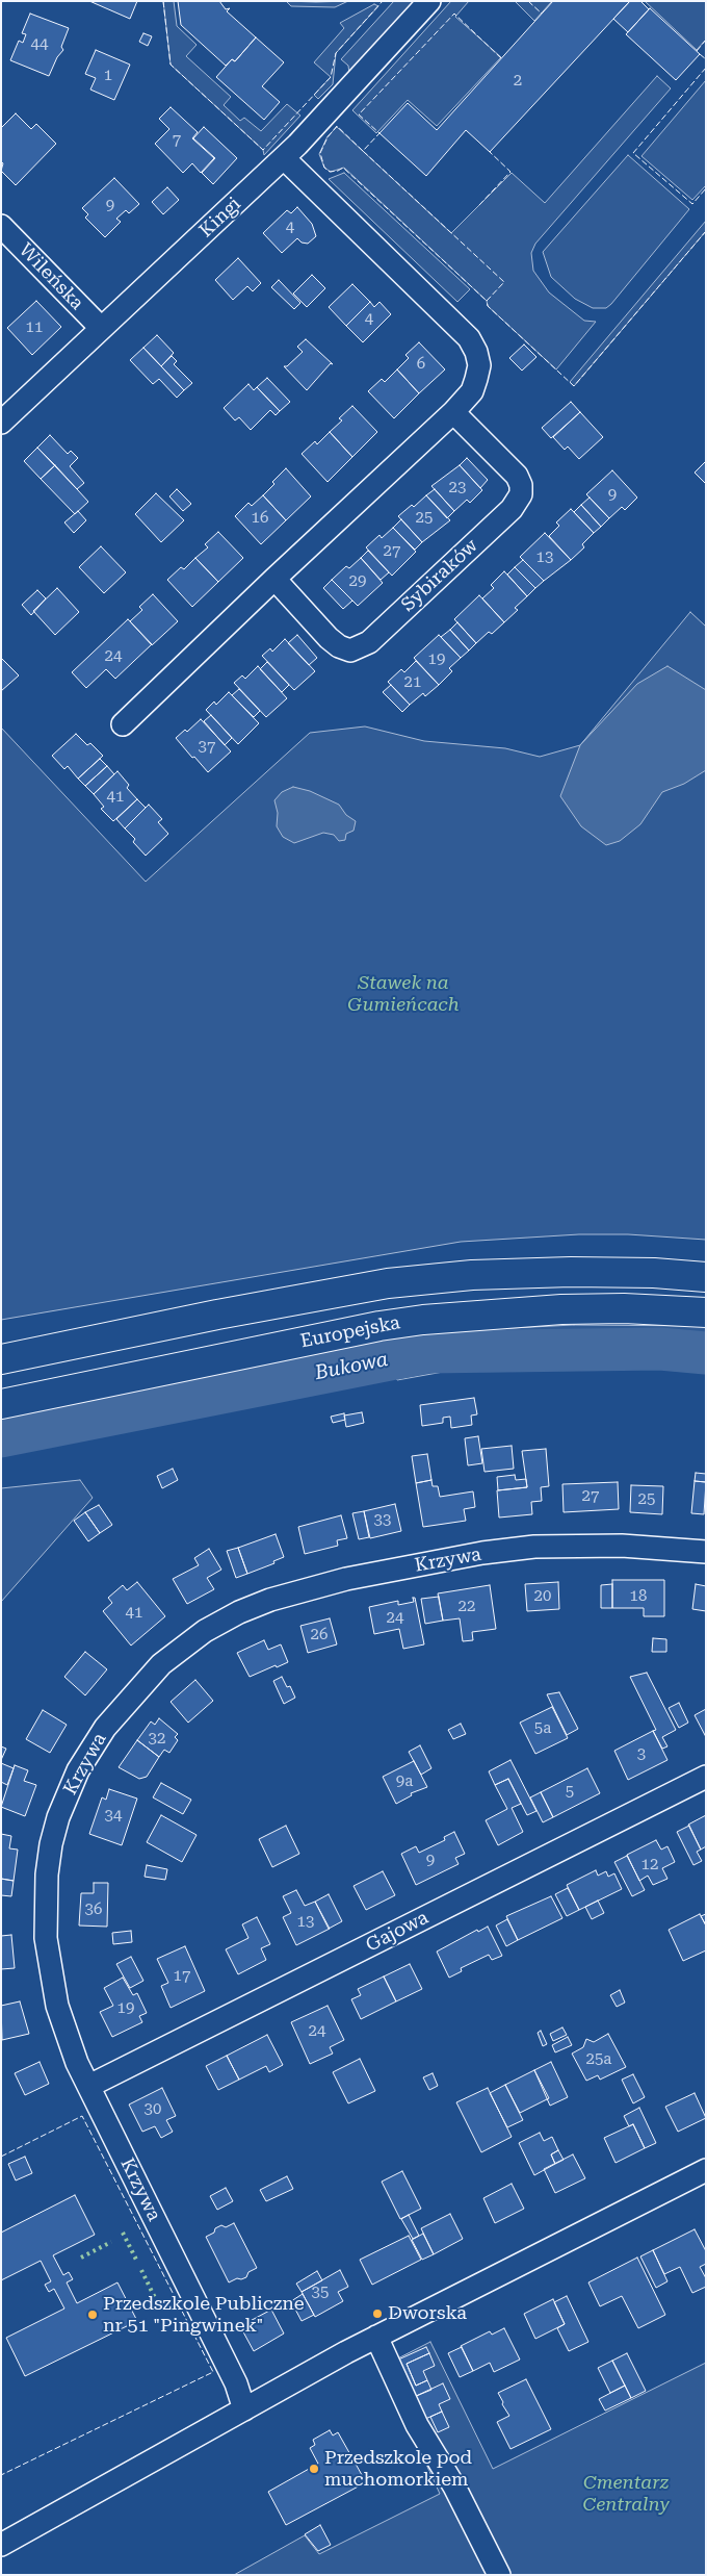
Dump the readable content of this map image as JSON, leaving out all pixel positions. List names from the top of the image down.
{
  "streets": {
    "main road": ["Europejska"],
    "street": [
      "Kingi",
      "Wileńska",
      "Sybiraków",
      "Krzywa",
      "Gajowa"
    ]
  },
  "crossings": [
    ["Kingi", "Wileńska"],
    ["Krzywa", "Gajowa"]
  ],
  "water": ["Bukowa"],
  "parks": ["Stawek na Gumieńcach", "Cmentarz Centralny"],
  "places": ["Dworska", "Przedszkole Publiczne nr 51 \"Pingwinek\"", "Przedszkole pod muchomorkiem"],
  "house_numbers": [
    "44",
    "1",
    "2",
    "7",
    "9",
    "4",
    "4",
    "11",
    "6",
    "23",
    "9",
    "16",
    "25",
    "27",
    "13",
    "29",
    "24",
    "19",
    "21",
    "37",
    "41",
    "27",
    "25",
    "33",
    "20",
    "18",
    "22",
    "41",
    "24",
    "26",
    "5a",
    "32",
    "3",
    "9a",
    "5",
    "34",
    "9",
    "12",
    "36",
    "13",
    "17",
    "19",
    "24",
    "25a",
    "30",
    "35"
  ]
}
